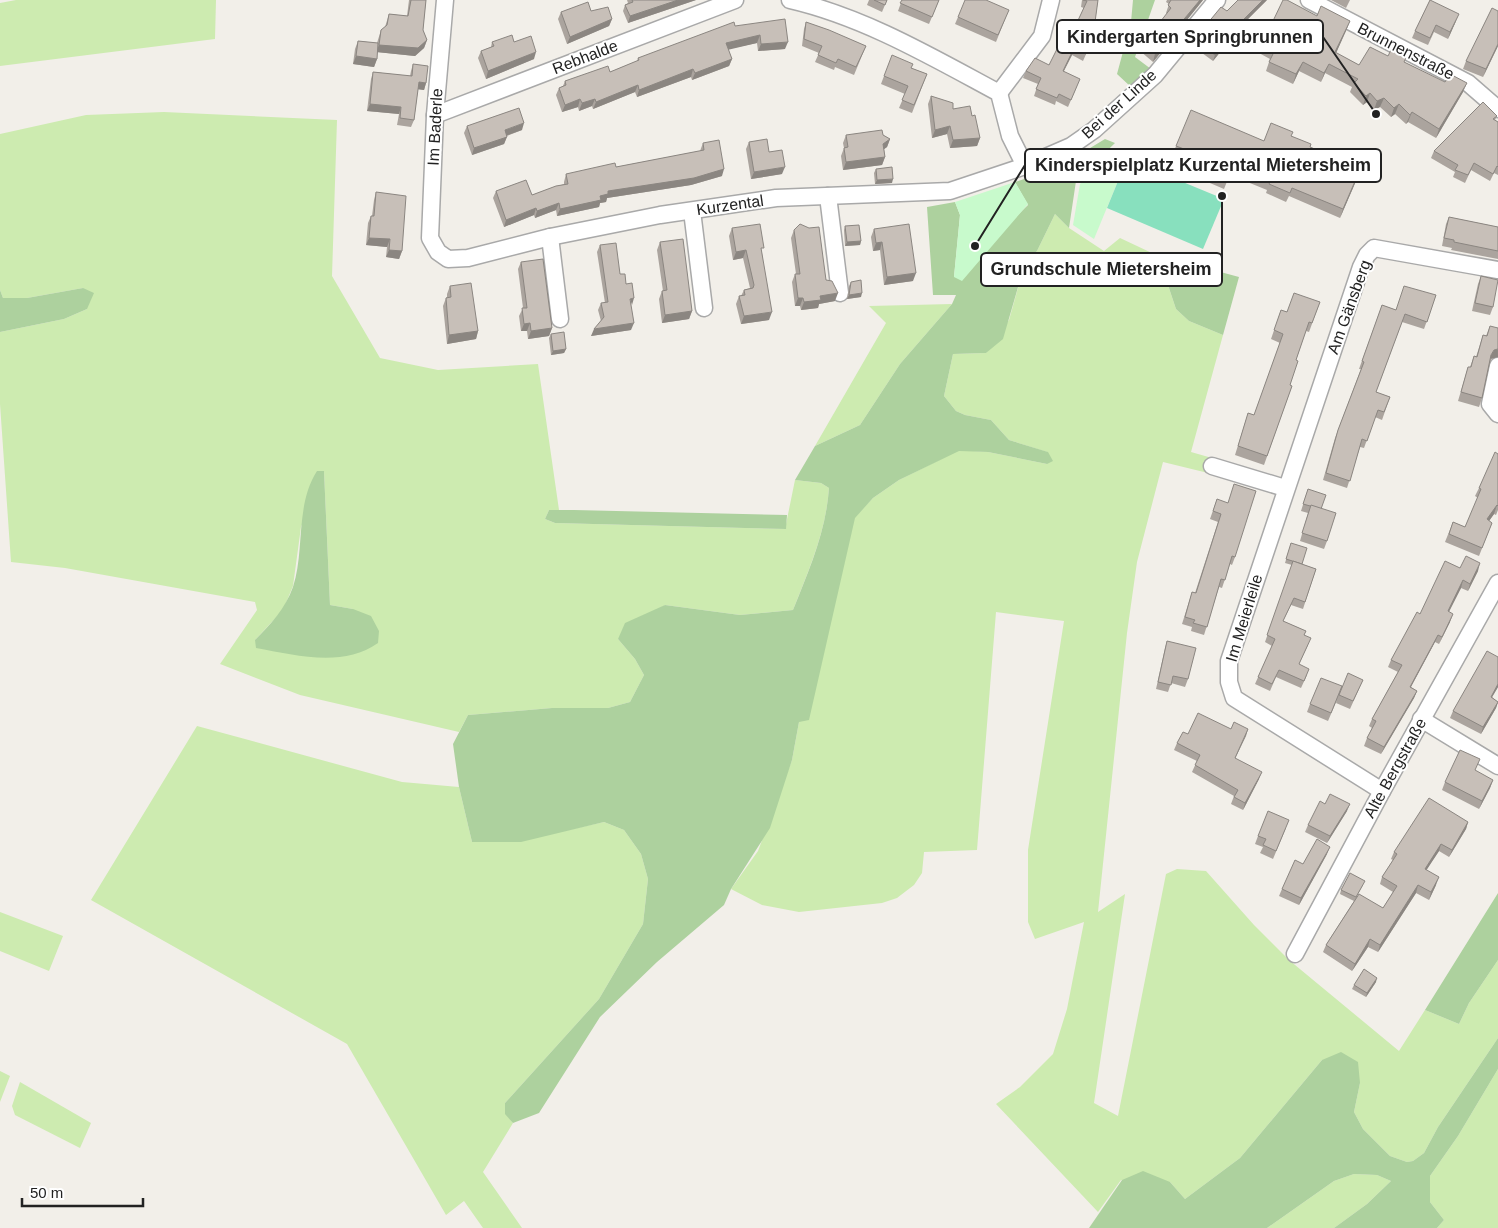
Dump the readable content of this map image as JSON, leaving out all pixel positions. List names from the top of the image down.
{
  "streets": {
    "street": [
      "Brunnenstraße",
      "Rebhalde",
      "Bei der Linde",
      "Im Baderle",
      "Kurzental",
      "Am Gänsberg",
      "Im Meierleile",
      "Alte Bergstraße"
    ]
  },
  "crossings": [
    ["Rebhalde", "Im Baderle"],
    ["Bei der Linde", "Kurzental"],
    ["Im Baderle", "Kurzental"],
    ["Am Gänsberg", "Im Meierleile"],
    ["Im Meierleile", "Alte Bergstraße"]
  ],
  "places": ["Kindergarten Springbrunnen", "Grundschule Mietersheim", "Kinderspielplatz Kurzental Mietersheim"],
  "scale_bar": "50 m"
}
